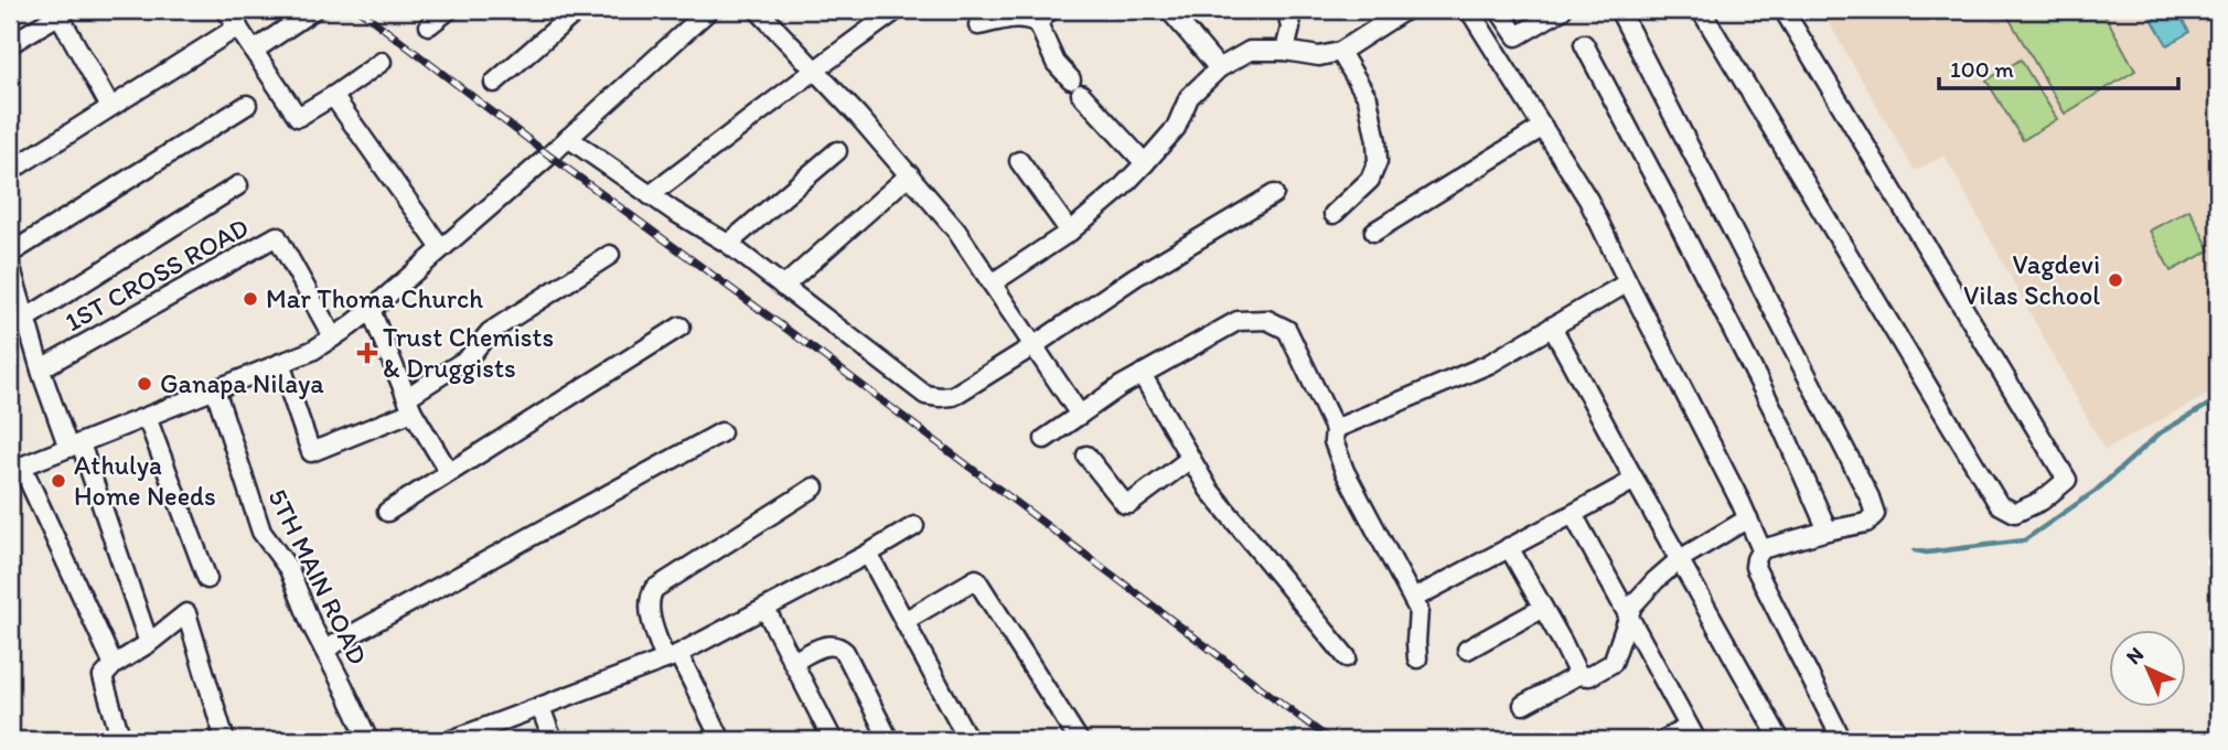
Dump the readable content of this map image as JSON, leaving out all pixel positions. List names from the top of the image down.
{
  "streets": {
    "street": ["1ST CROSS ROAD", "5TH MAIN ROAD"]
  },
  "places": {
    "other": [
      "Vagdevi Vilas School",
      "Mar Thoma Church",
      "Ganapa Nilaya",
      "Athulya Home Needs"
    ],
    "health": ["Trust Chemists & Druggists"]
  },
  "scale_bar": "100 m",
  "north": "top left"
}
